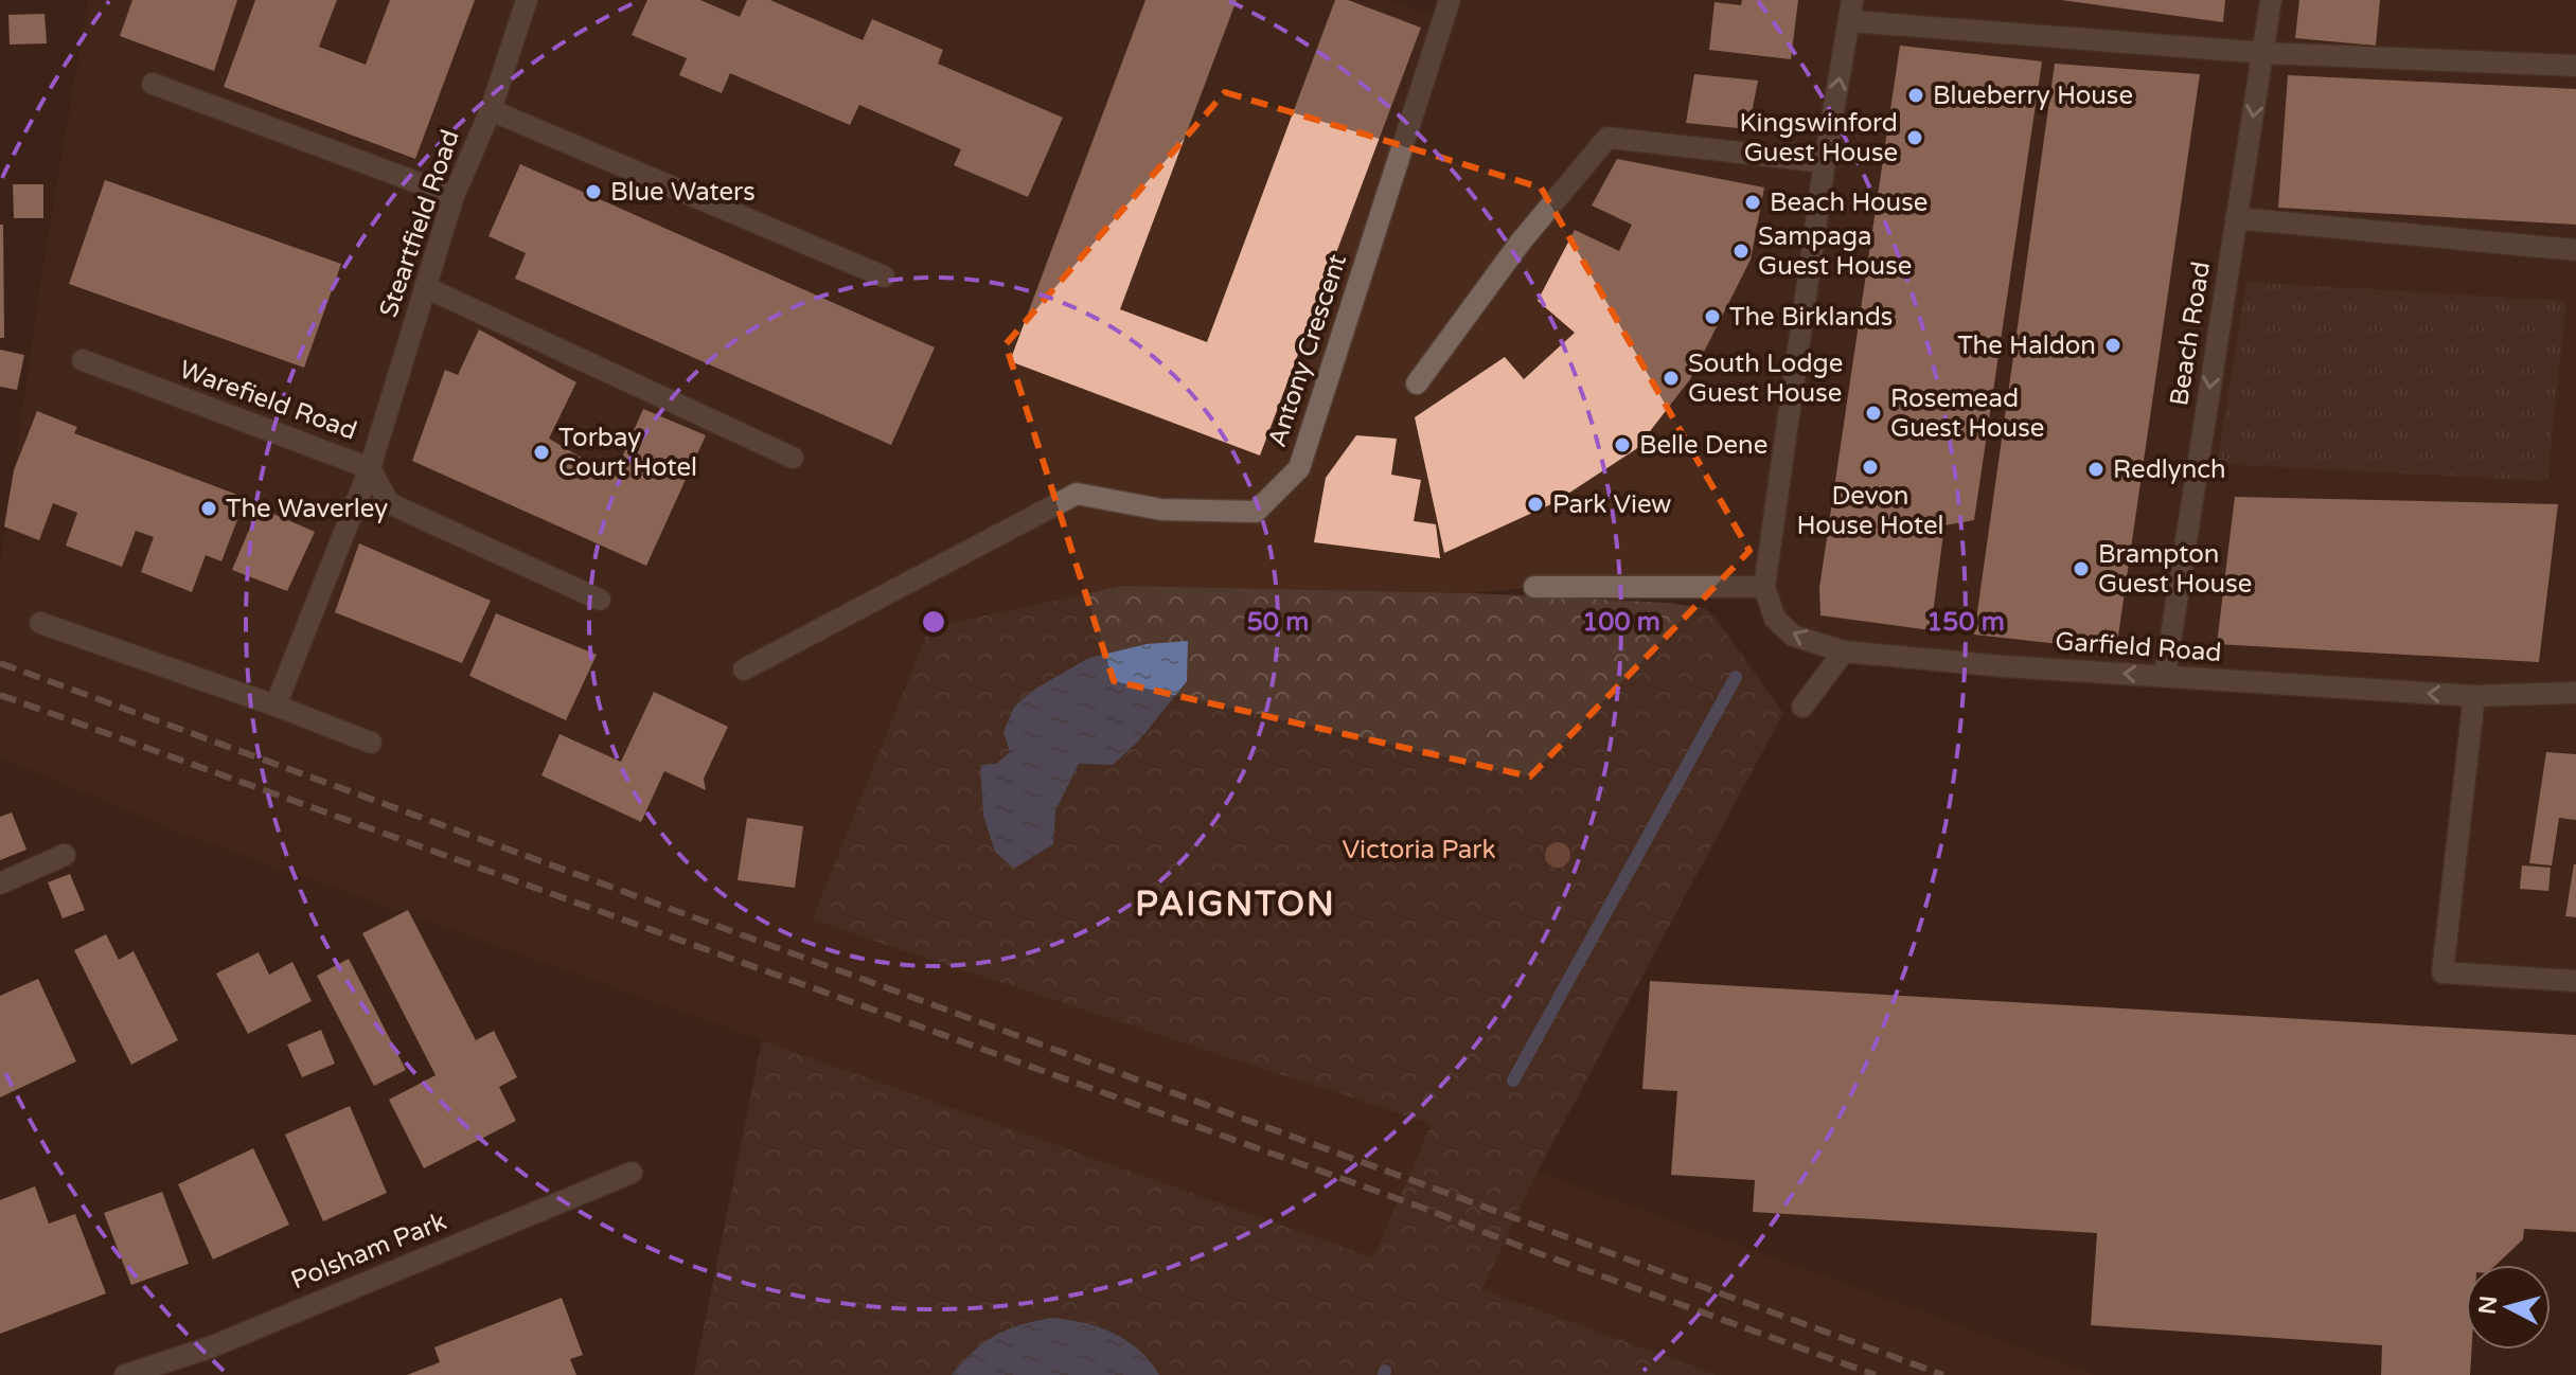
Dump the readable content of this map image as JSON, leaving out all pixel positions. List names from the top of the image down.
{
  "streets": {
    "street": [
      "Steartfield Road",
      "Beach Road",
      "Antony Crescent",
      "Warefield Road",
      "Garfield Road",
      "Polsham Park"
    ]
  },
  "crossings": [
    ["Steartfield Road", "Warefield Road"],
    ["Beach Road", "Garfield Road"]
  ],
  "one_way": ["Beach Road", "Garfield Road"],
  "districts": ["PAIGNTON"],
  "parks": ["Victoria Park"],
  "places": [
    "Blueberry House",
    "Kingswinford Guest House",
    "Blue Waters",
    "Beach House",
    "Sampaga Guest House",
    "The Birklands",
    "The Haldon",
    "South Lodge Guest House",
    "Rosemead Guest House",
    "Belle Dene",
    "Torbay Court Hotel",
    "Devon House Hotel",
    "Redlynch",
    "Park View",
    "The Waverley",
    "Brampton Guest House"
  ],
  "north": "left",
  "rings": ["50 m", "100 m", "150 m"]
}
